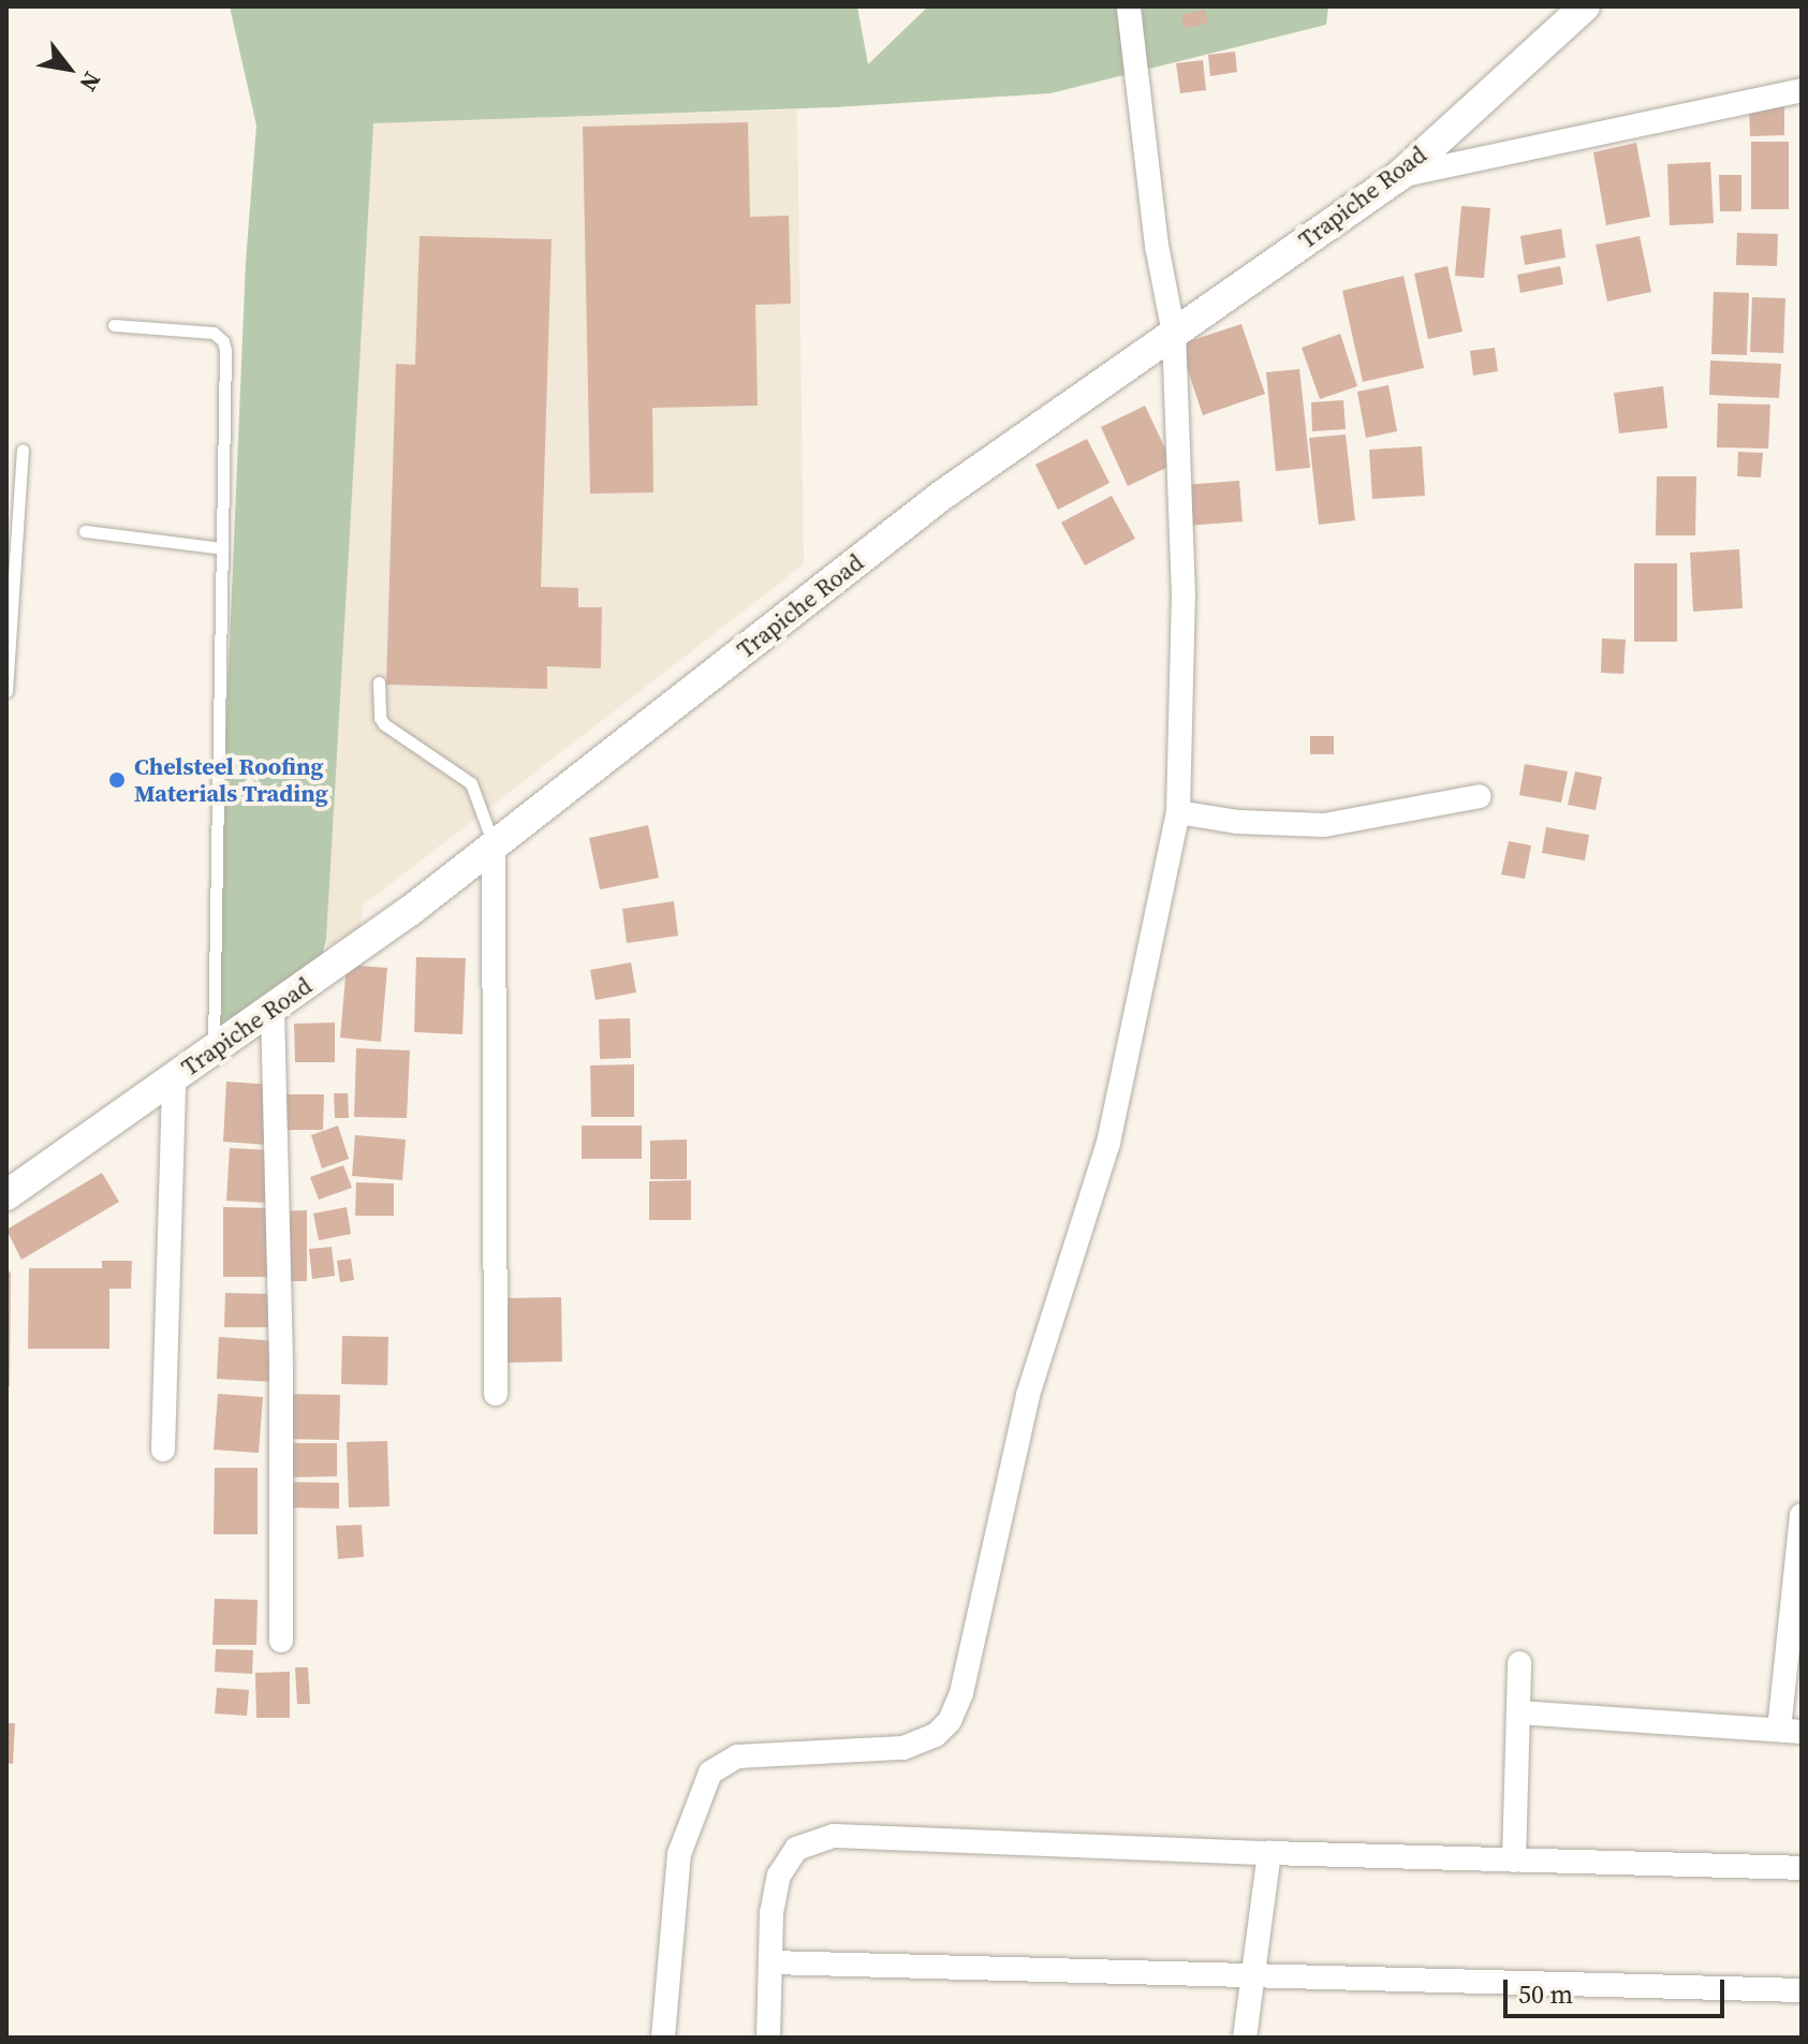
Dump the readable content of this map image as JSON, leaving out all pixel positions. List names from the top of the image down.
{
  "streets": {
    "street": ["Trapiche Road"]
  },
  "places": ["Chelsteel Roofing Materials Trading"],
  "scale_bar": "50 m",
  "north": "bottom right"
}
